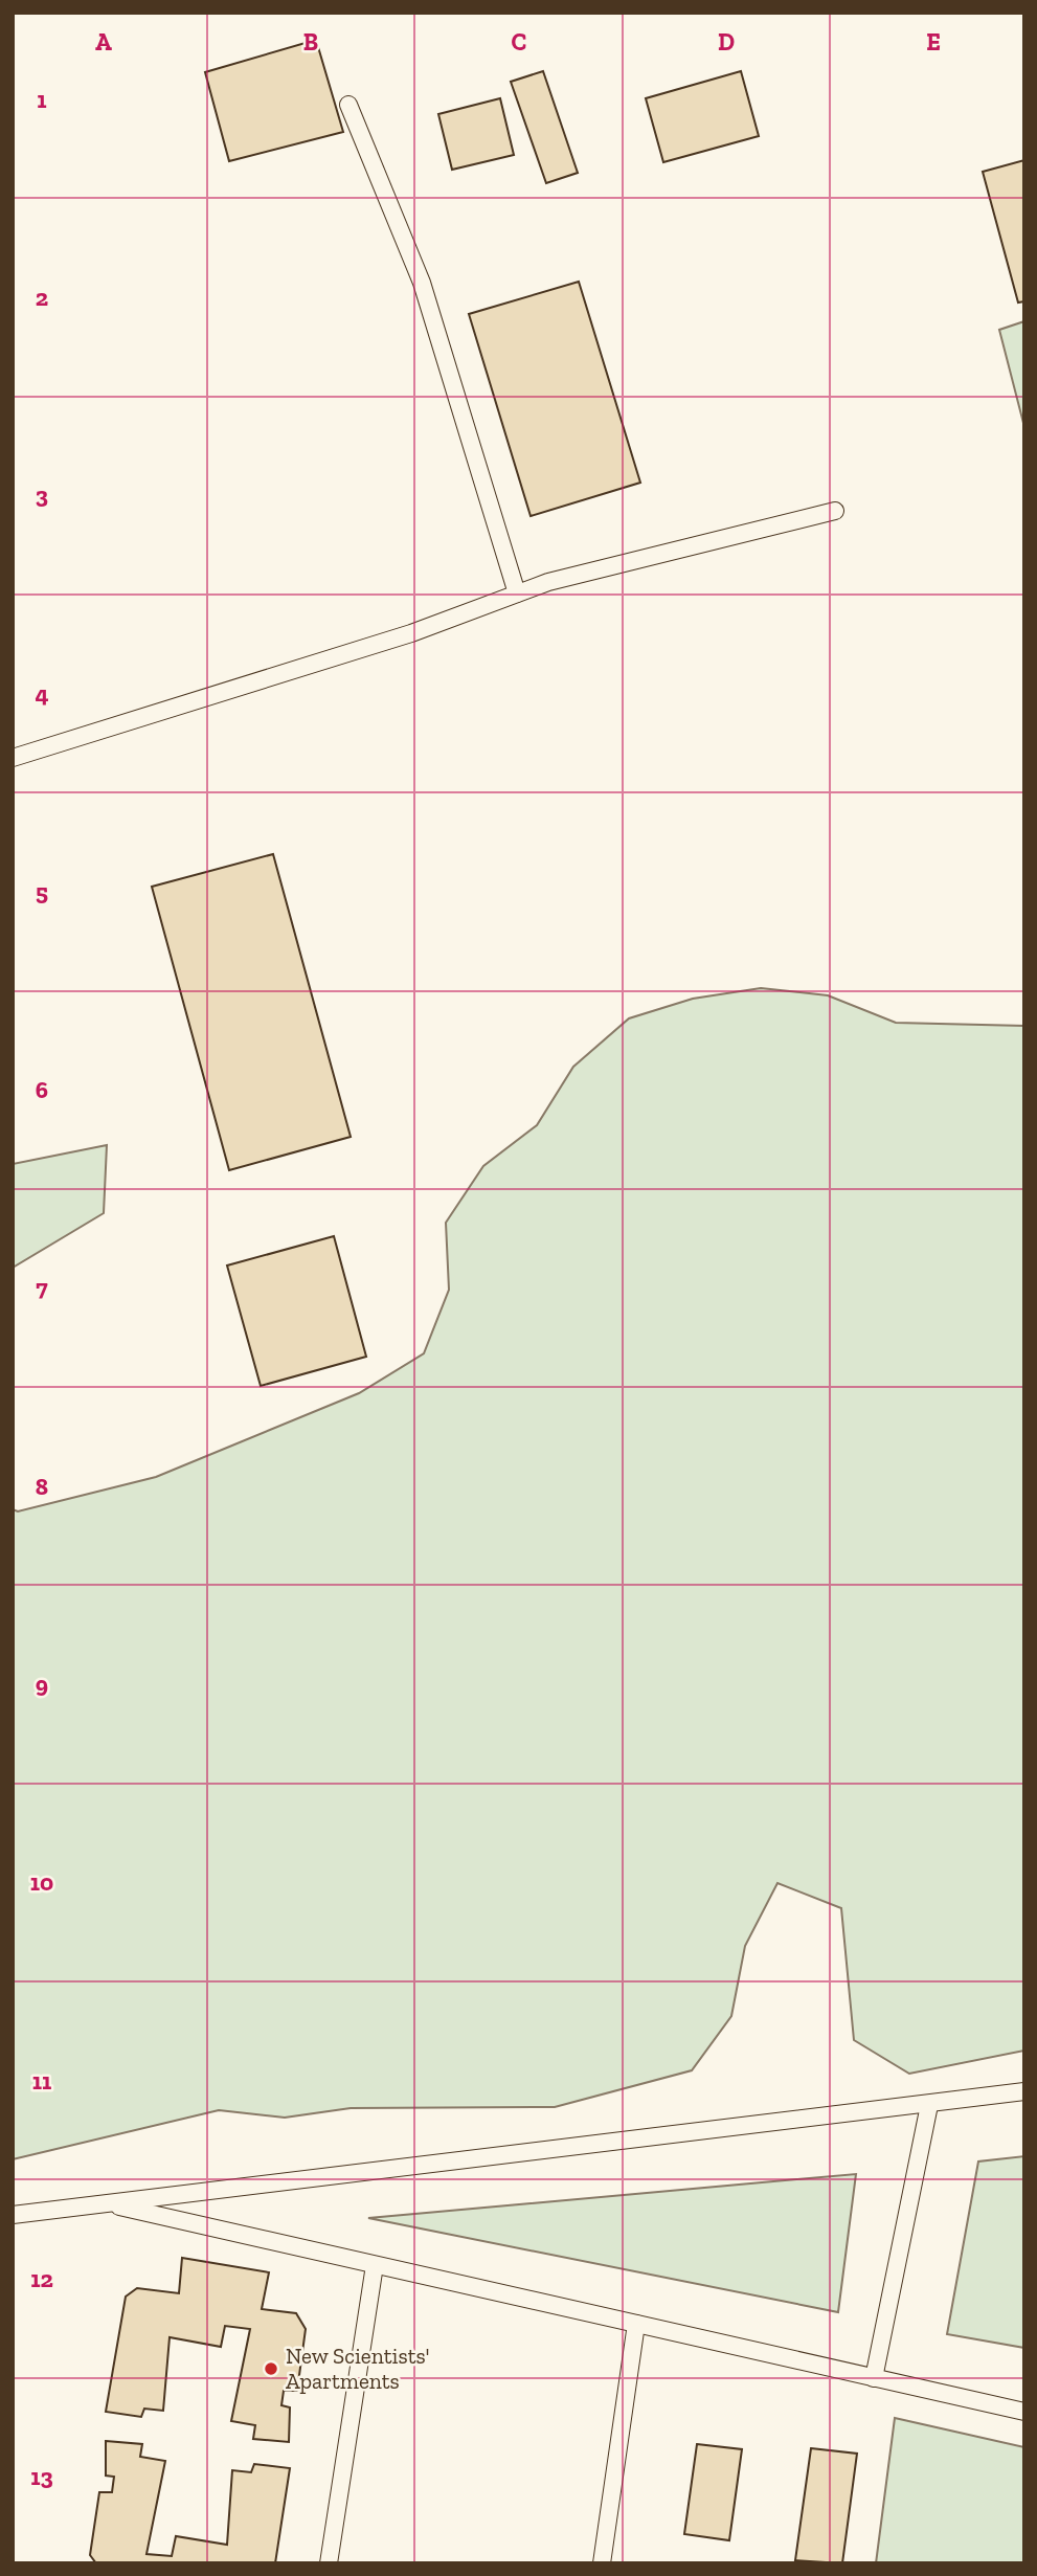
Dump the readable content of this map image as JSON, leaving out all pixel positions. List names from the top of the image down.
{
  "places": ["New Scientists' Apartments"],
  "grid": {
    "columns": [
      "A",
      "B",
      "C",
      "D",
      "E"
    ],
    "rows": [
      "1",
      "2",
      "3",
      "4",
      "5",
      "6",
      "7",
      "8",
      "9",
      "10",
      "11",
      "12",
      "13"
    ]
  }
}
